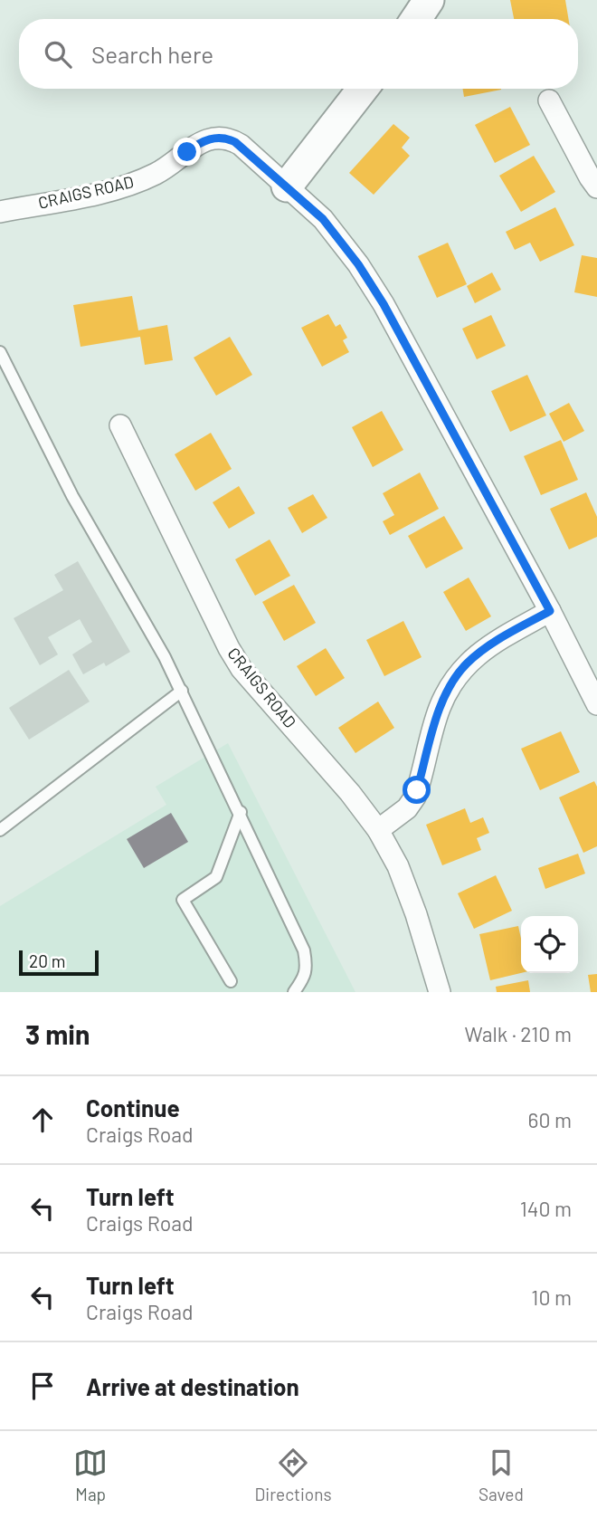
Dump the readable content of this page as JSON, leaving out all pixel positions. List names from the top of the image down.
{
  "streets": {
    "street": ["CRAIGS ROAD"]
  },
  "scale_bar": "20 m",
  "page": {
    "search": "Search here",
    "scale": "20 m",
    "heading": ["3 min", "Walk · 210 m"],
    "list": [
      ["Continue", "Craigs Road", "60 m"],
      ["Turn left", "Craigs Road", "140 m"],
      ["Turn left", "Craigs Road", "10 m"],
      "Arrive at destination"
    ],
    "nav": ["Map", "Directions", "Saved"]
  }
}
